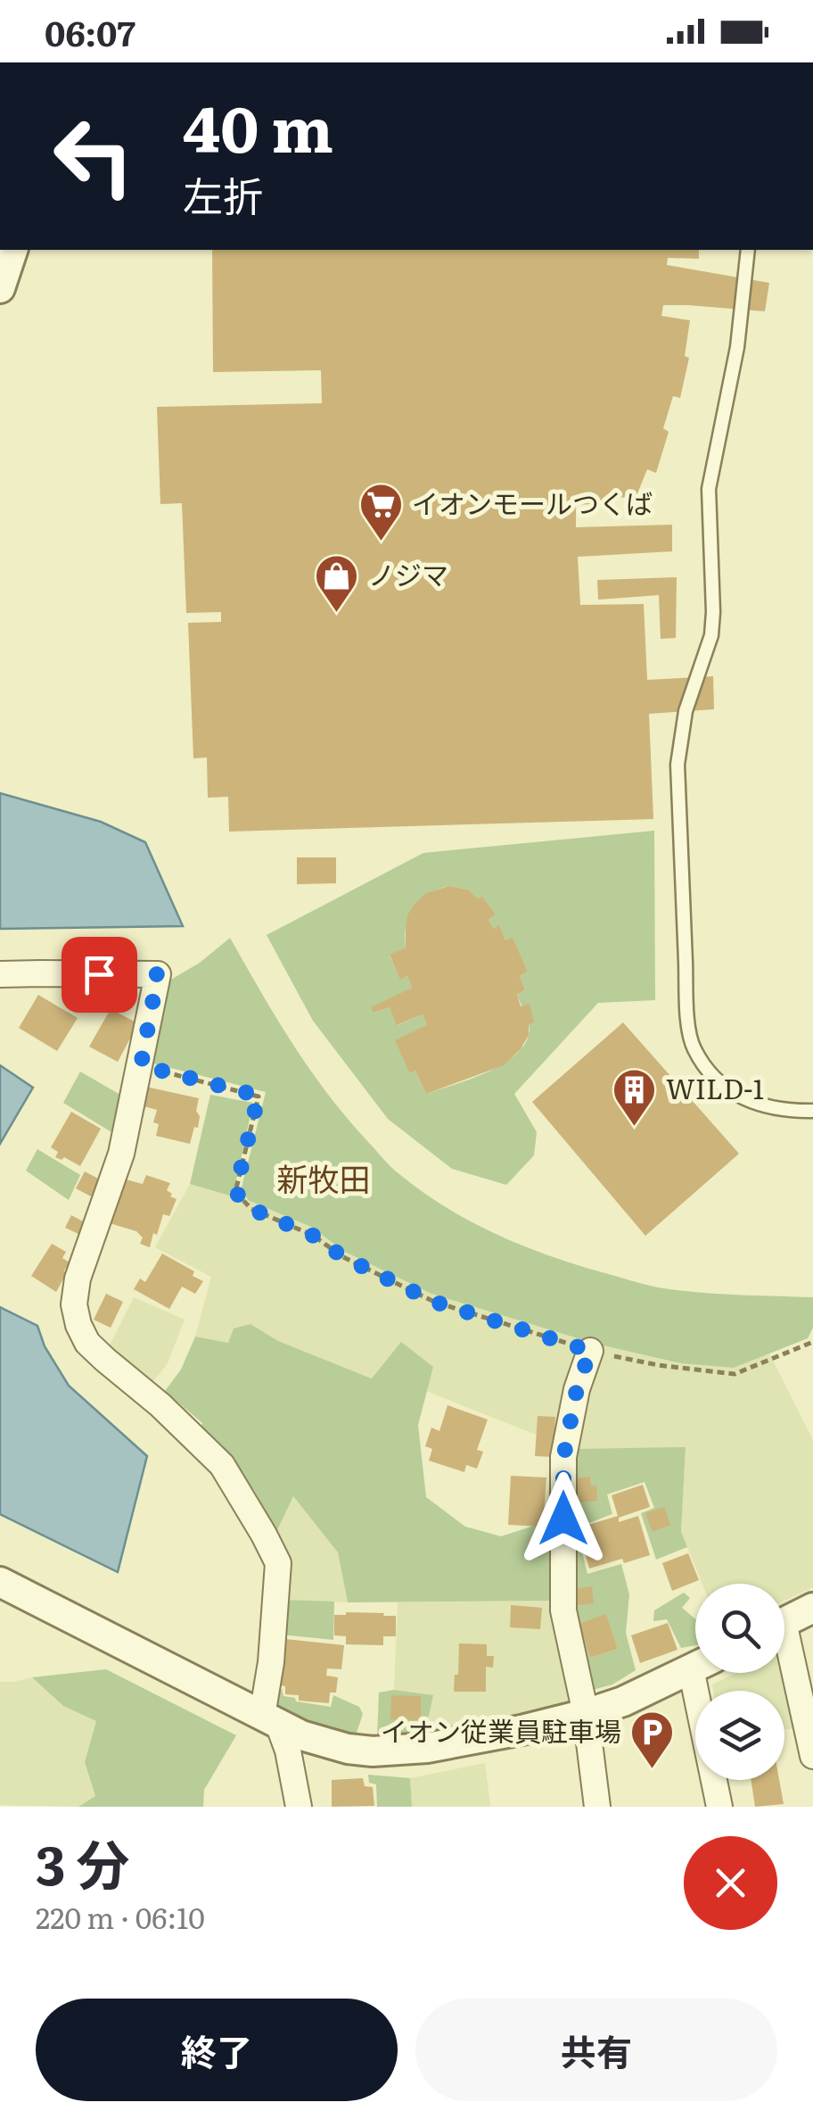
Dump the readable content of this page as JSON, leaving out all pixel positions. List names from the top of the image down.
{
  "districts": ["新牧田"],
  "places": {
    "supermarket": ["イオンモールつくば"],
    "shop": ["ノジマ"],
    "building": ["WILD-1"],
    "parking": ["イオン従業員駐車場"]
  },
  "page": {
    "status": "06:07",
    "turn": ["40 m", "左折"],
    "heading": ["3 分", "220 m · 06:10"],
    "buttons": ["終了", "共有"]
  }
}
